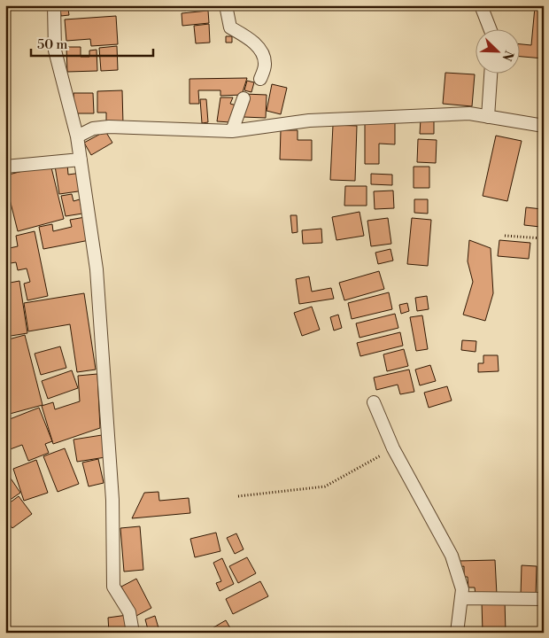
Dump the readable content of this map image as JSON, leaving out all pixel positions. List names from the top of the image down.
{
  "scale_bar": "50 m",
  "north": "bottom right"
}
